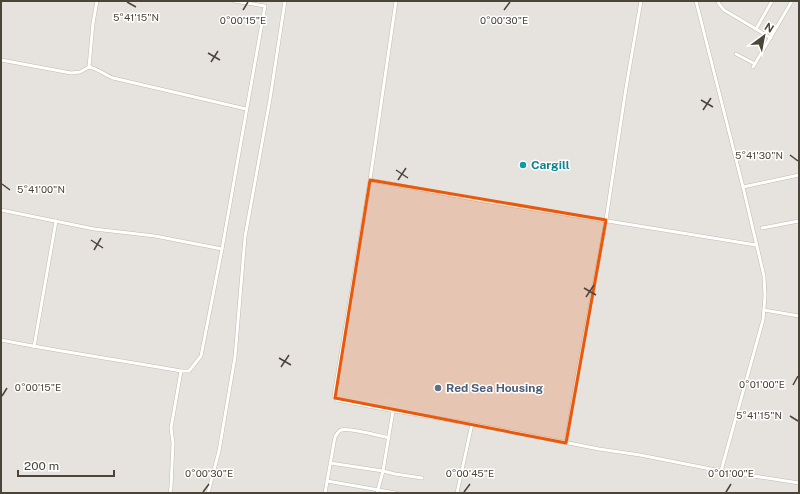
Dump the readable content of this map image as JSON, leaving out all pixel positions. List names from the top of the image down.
{
  "places": ["Cargill", "Red Sea Housing"],
  "scale_bar": "200 m",
  "north": "top right",
  "coordinates": [
    "5°41'15\"N",
    "0°00'15\"E",
    "0°00'30\"E",
    "5°41'30\"N",
    "5°41'00\"N",
    "0°01'00\"E",
    "0°00'45\"E"
  ]
}
